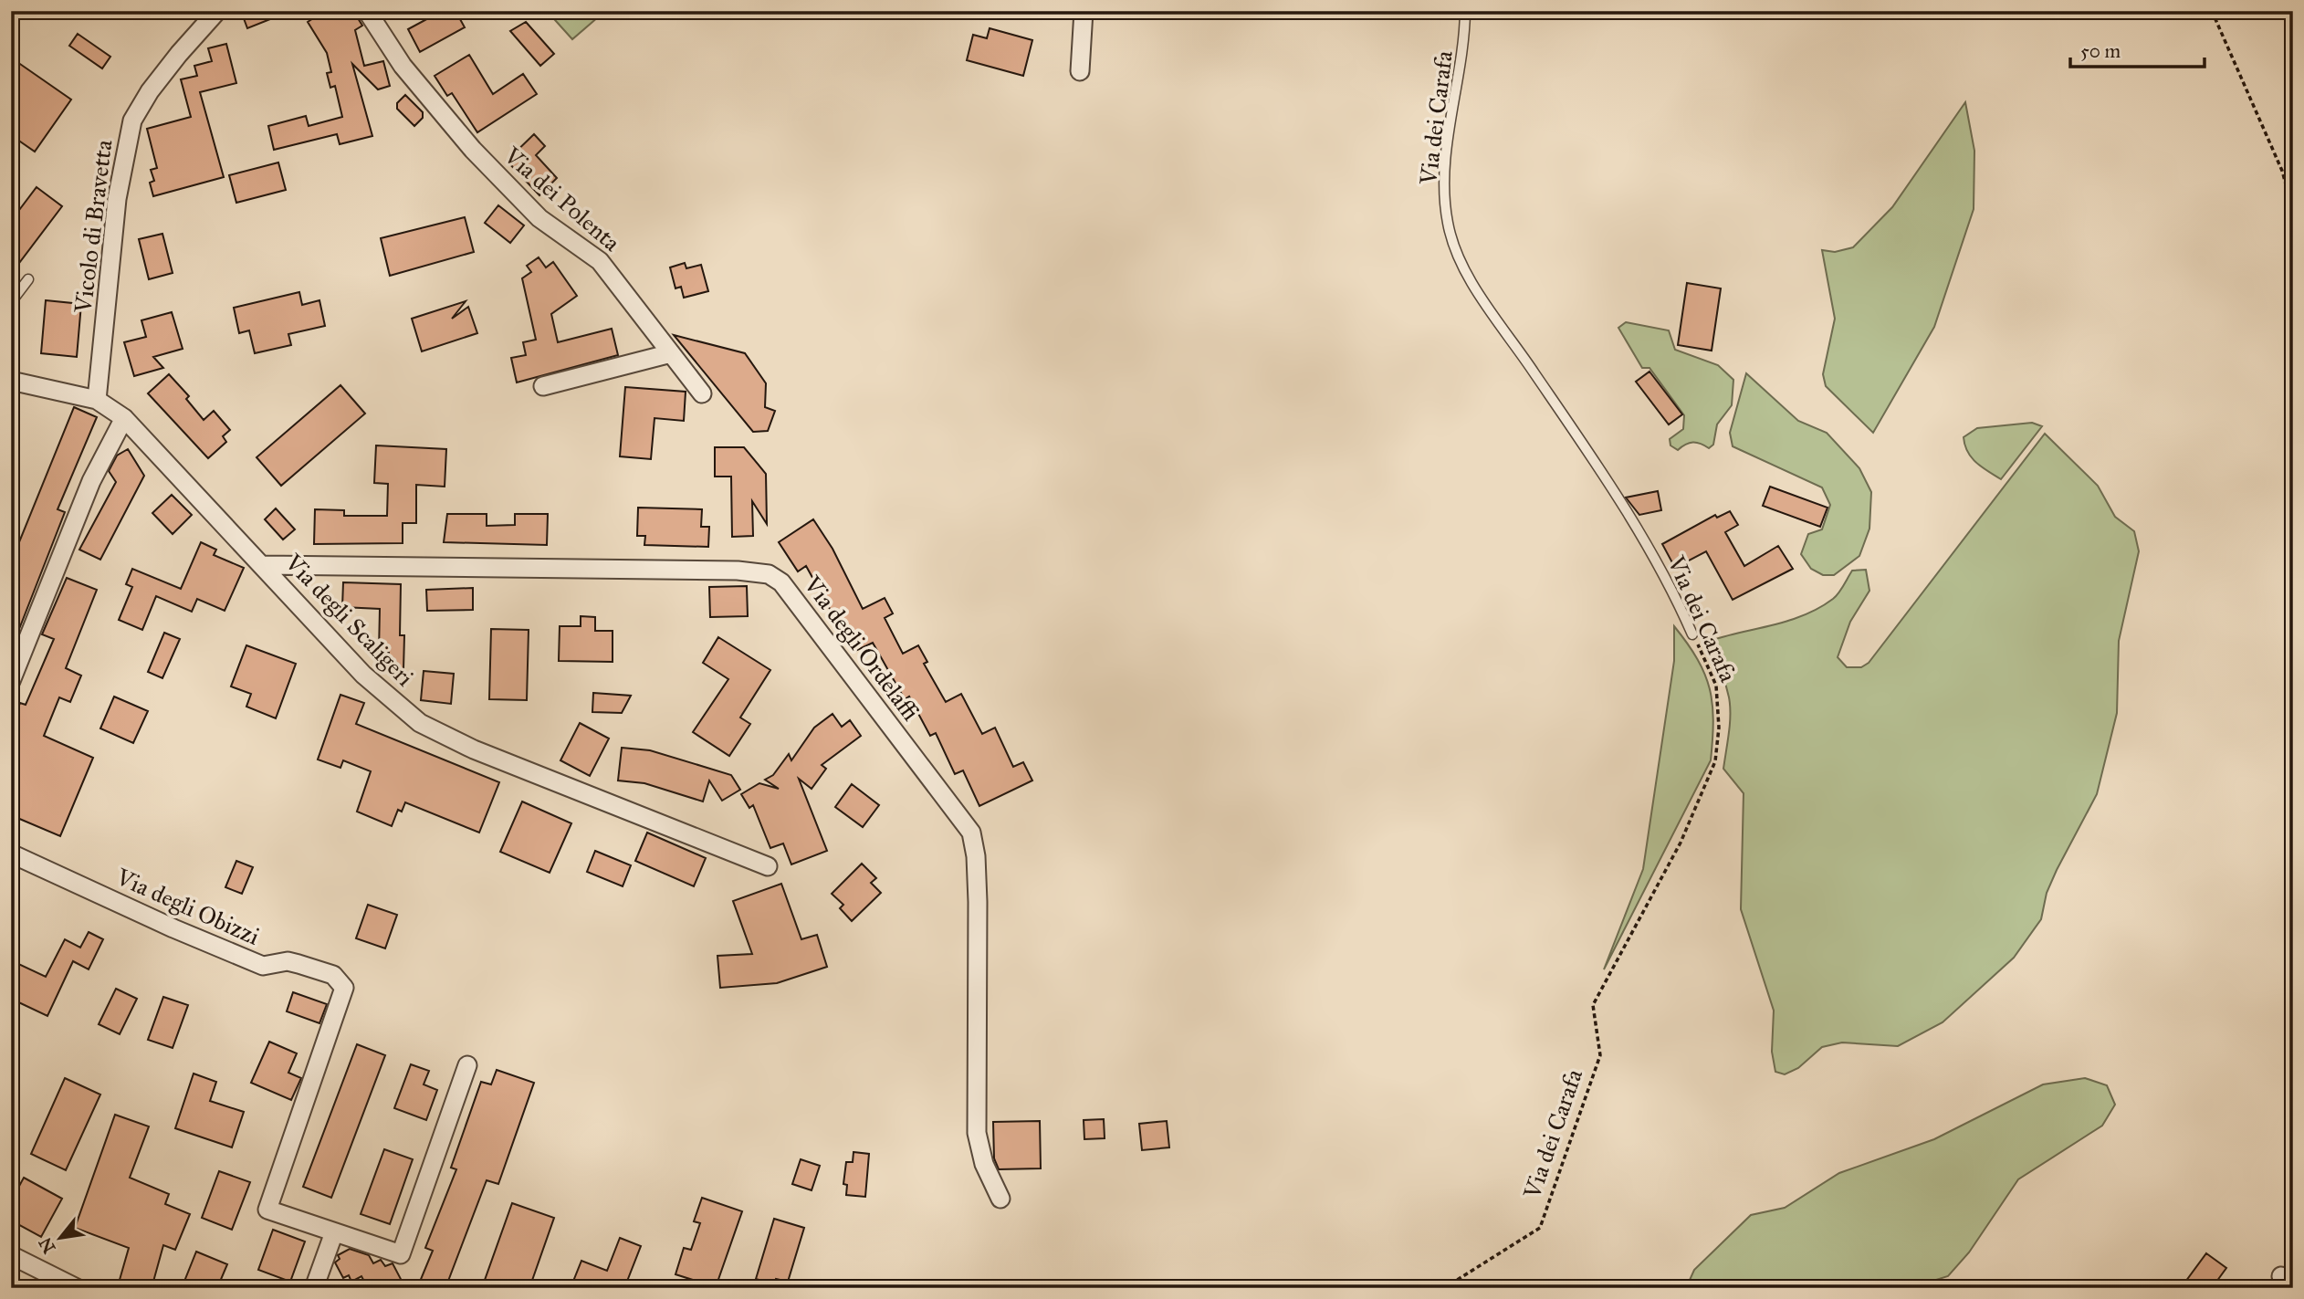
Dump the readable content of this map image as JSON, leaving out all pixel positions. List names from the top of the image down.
{
  "streets": {
    "street": [
      "Via dei Polenta",
      "Vicolo di Bravetta",
      "Via degli Scaligeri",
      "Via degli Ordelaffi",
      "Via degli Obizzi"
    ],
    "lane": ["Via dei Carafa"]
  },
  "crossings": [
    ["Vicolo di Bravetta", "Via degli Scaligeri"],
    ["Via degli Scaligeri", "Via degli Ordelaffi"]
  ],
  "scale_bar": "50 m",
  "north": "bottom left"
}
